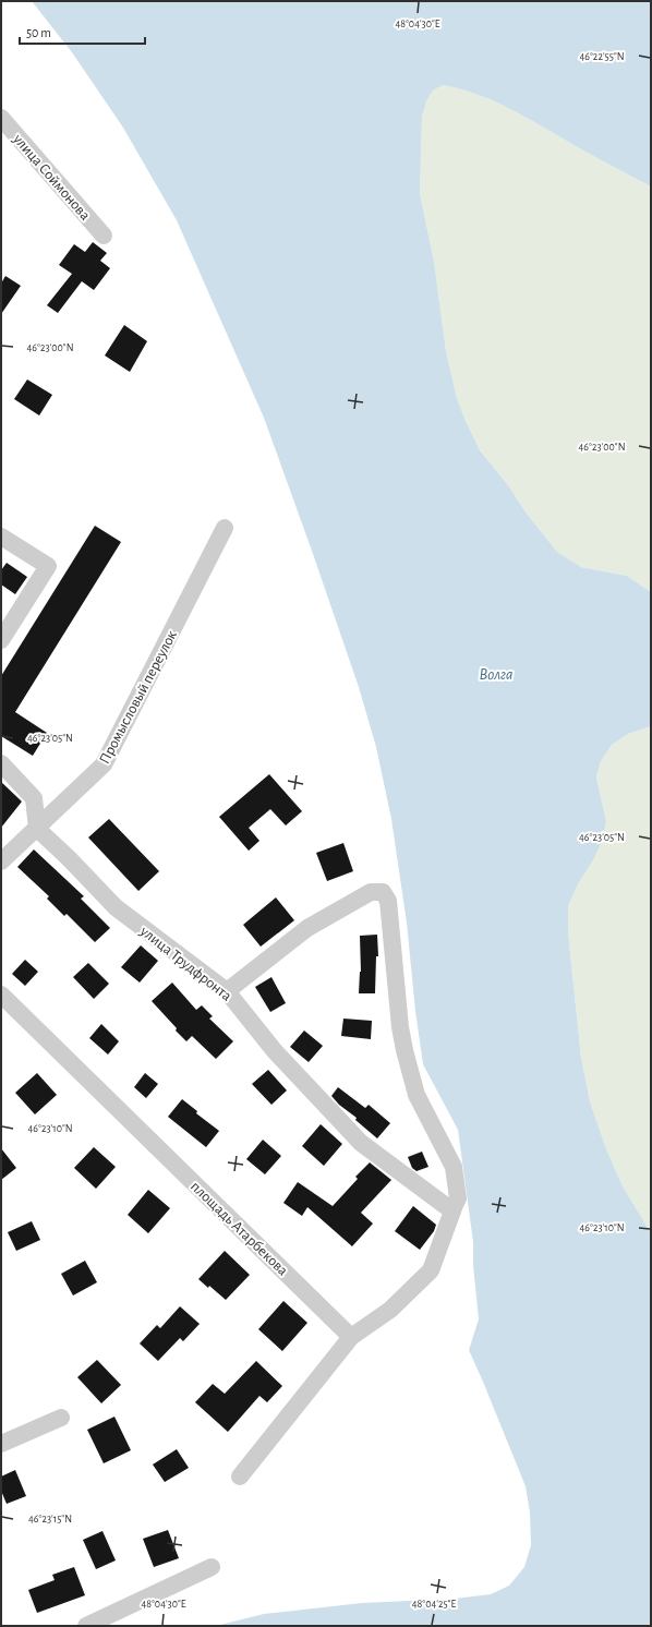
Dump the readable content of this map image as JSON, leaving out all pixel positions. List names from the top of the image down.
{
  "streets": {
    "street": [
      "улица Соймонова",
      "Промысловый переулок",
      "улица Трудфронта",
      "площадь Атарбекова"
    ]
  },
  "crossings": [
    ["Промысловый переулок", "улица Трудфронта"]
  ],
  "water": ["Волга"],
  "scale_bar": "50 m",
  "coordinates": [
    "48°04'30\"E",
    "46°22'55\"N",
    "46°23'00\"N",
    "46°23'05\"N",
    "46°23'10\"N",
    "46°23'15\"N",
    "48°04'25\"E"
  ]
}
